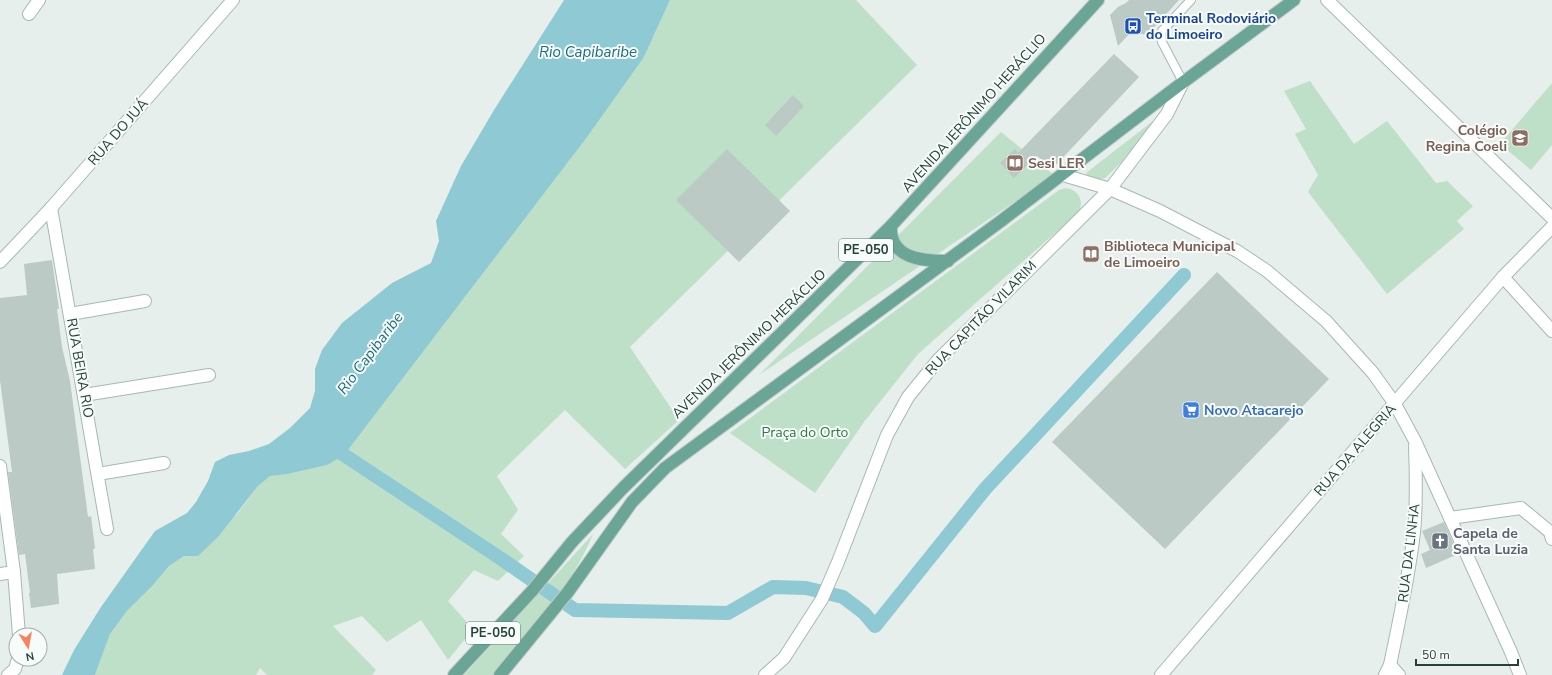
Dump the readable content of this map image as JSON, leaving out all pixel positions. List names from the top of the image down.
{
  "streets": {
    "main road": ["AVENIDA JERÔNIMO HERÁCLIO", "PE-050"],
    "street": [
      "RUA DO JUÁ",
      "RUA CAPITÃO VILARIM",
      "RUA BEIRA RIO",
      "RUA DA ALEGRIA",
      "RUA DA LINHA"
    ]
  },
  "crossings": [
    ["RUA DO JUÁ", "RUA BEIRA RIO"],
    ["PE-050", "RUA CAPITÃO VILARIM"]
  ],
  "water": ["Rio Capibaribe"],
  "parks": ["Praça do Orto"],
  "places": {
    "bus stop": ["Terminal Rodoviário do Limoeiro"],
    "school or university": ["Colégio Regina Coeli"],
    "library": ["Sesi LER", "Biblioteca Municipal de Limoeiro"],
    "supermarket": ["Novo Atacarejo"],
    "church": ["Capela de Santa Luzia"]
  },
  "scale_bar": "50 m",
  "north": "bottom"
}
